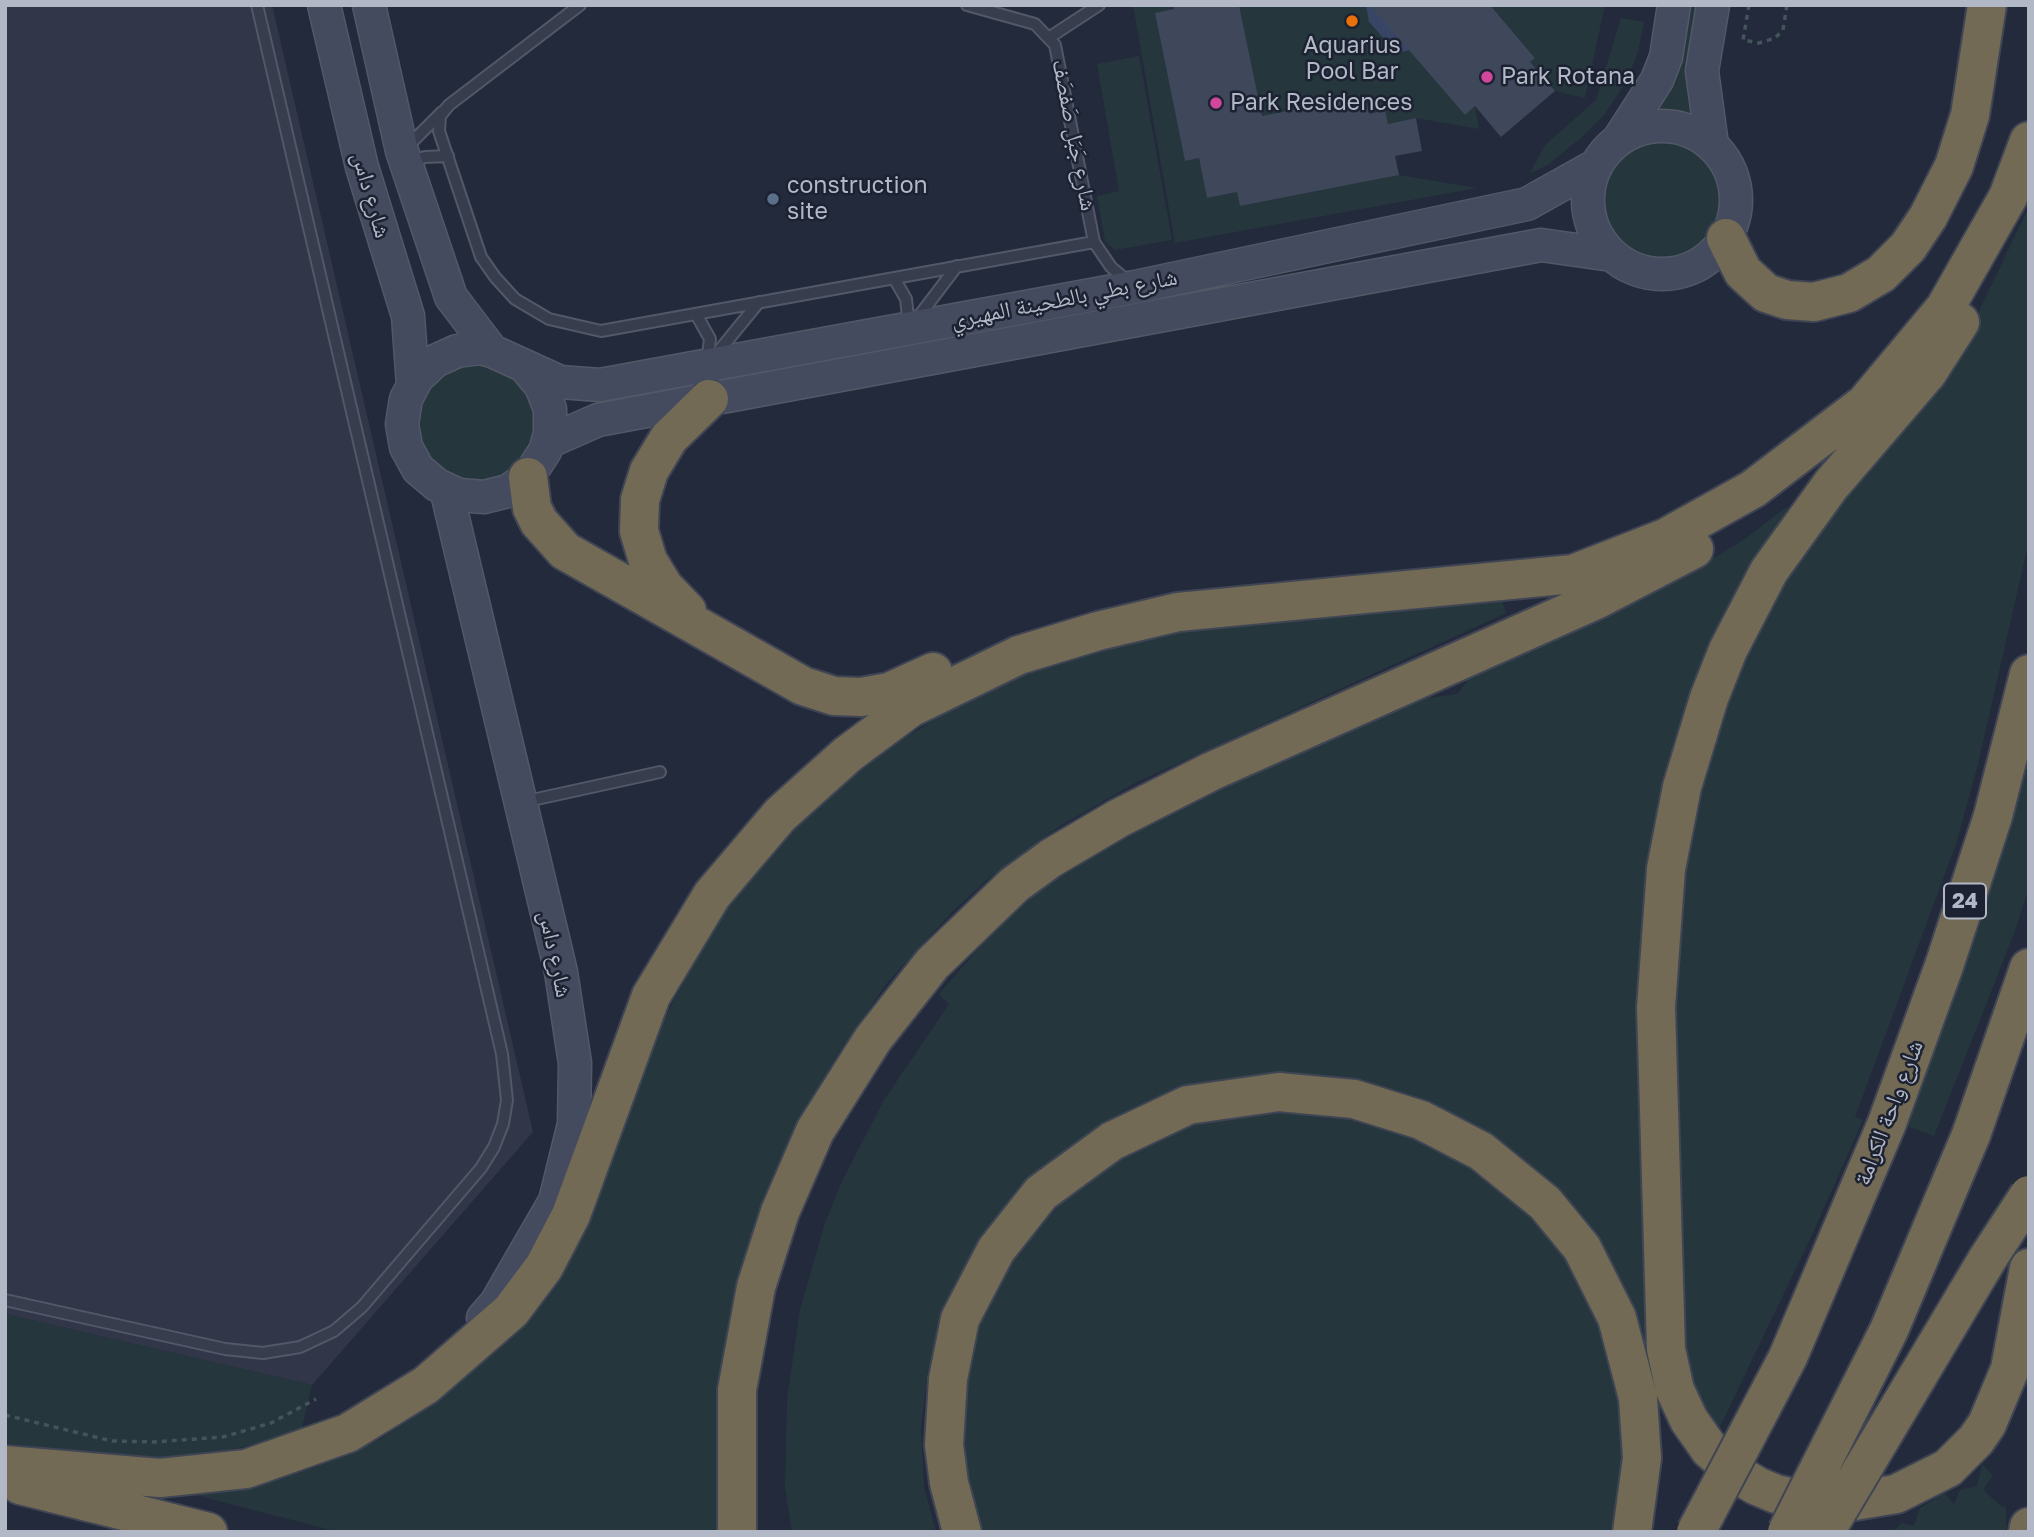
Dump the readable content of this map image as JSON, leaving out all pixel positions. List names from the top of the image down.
{
  "streets": {
    "highway": ["24", "شارع واحة الكرامة"],
    "street": ["شارع داس", "شارع بطي بالطحينة المهيري"],
    "lane": ["شارع جَبَل صَفصَف"]
  },
  "crossings": [
    ["شارع جَبَل صَفصَف", "شارع بطي بالطحينة المهيري"],
    ["شارع داس", "شارع بطي بالطحينة المهيري"]
  ],
  "places": [
    "Aquarius Pool Bar",
    "Park Rotana",
    "Park Residences",
    "construction site"
  ]
}
